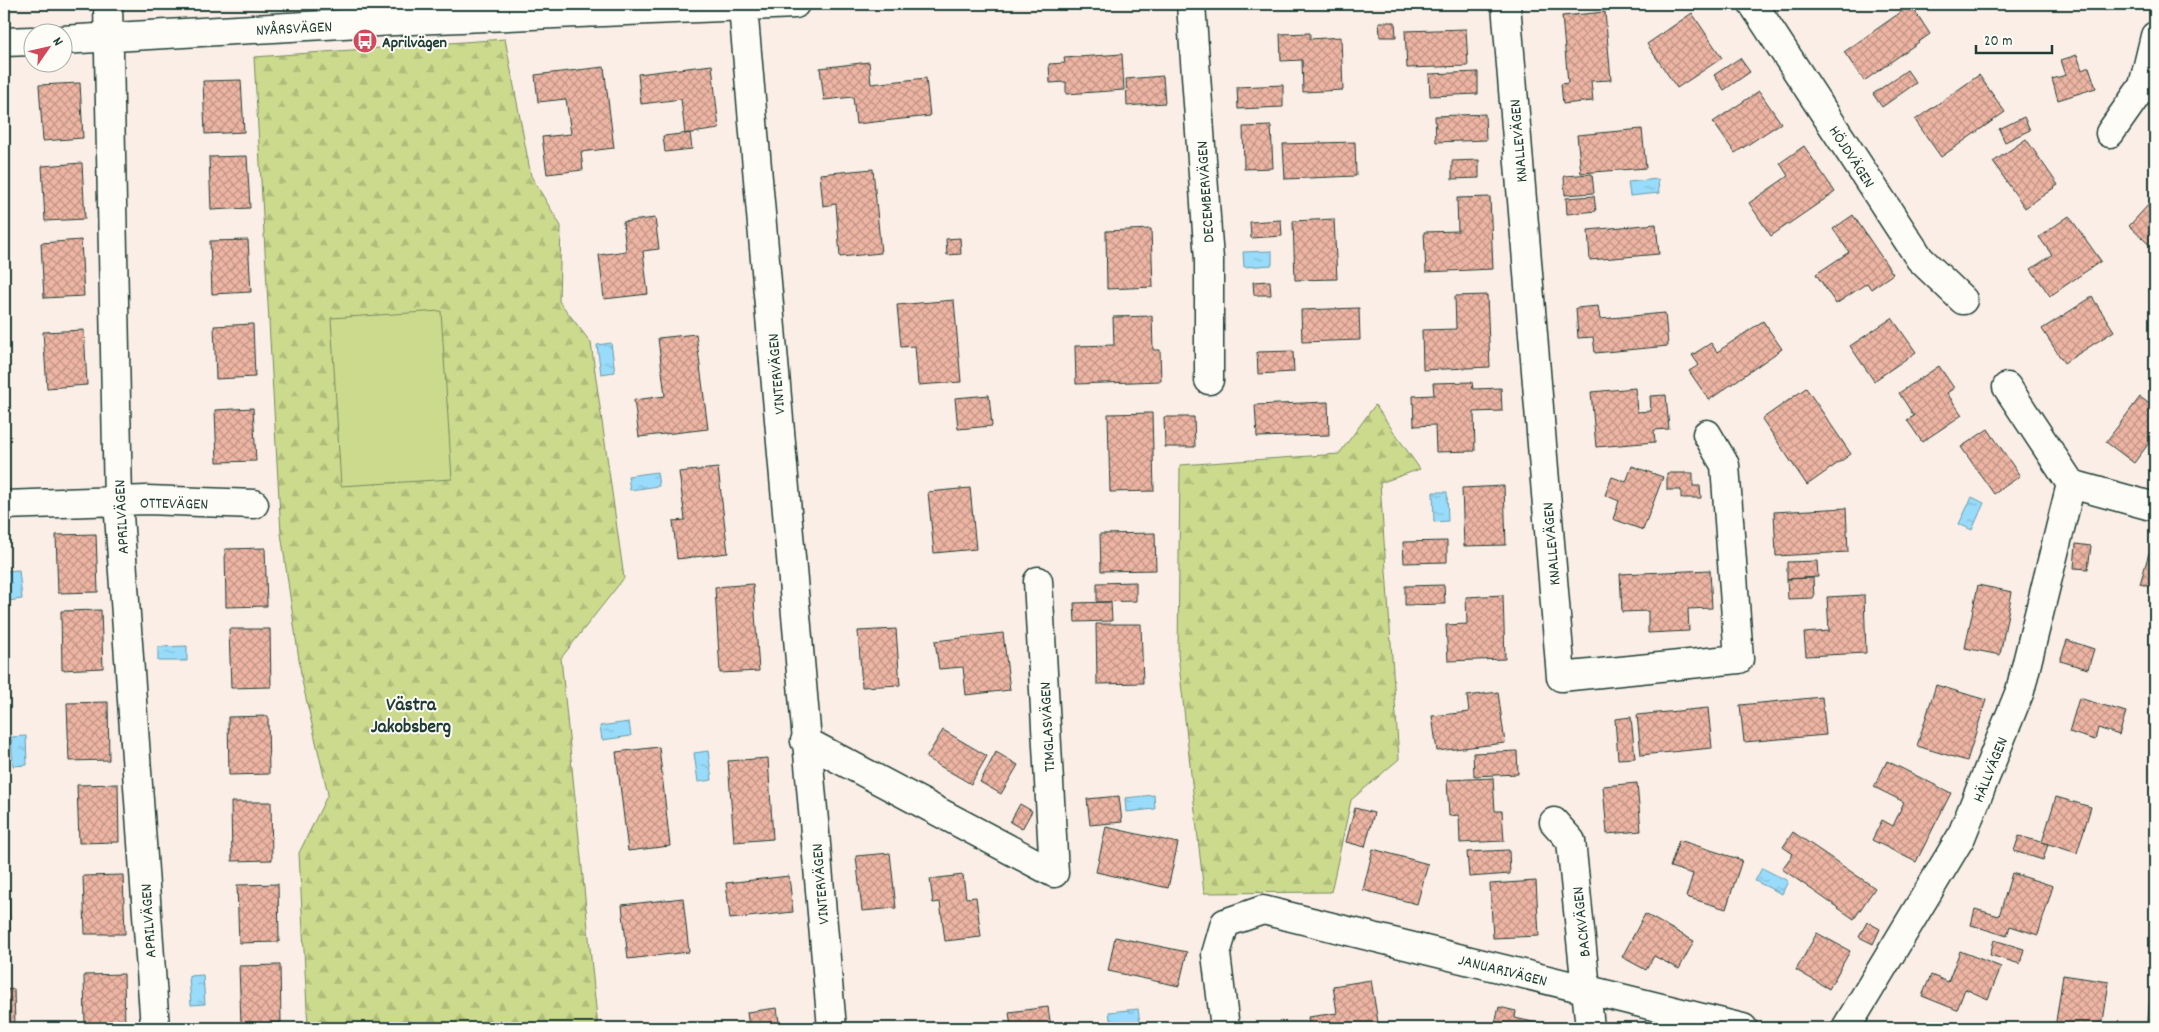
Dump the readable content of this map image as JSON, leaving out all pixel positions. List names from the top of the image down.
{
  "streets": {
    "street": [
      "NYÅRSVÄGEN",
      "KNALLEVÄGEN",
      "HÖJDVÄGEN",
      "DECEMBERVÄGEN",
      "VINTERVÄGEN",
      "OTTEVÄGEN",
      "APRILVÄGEN",
      "TIMGLASVÄGEN",
      "HÄLLVÄGEN",
      "BACKVÄGEN",
      "JANUARIVÄGEN"
    ]
  },
  "crossings": [
    ["NYÅRSVÄGEN", "VINTERVÄGEN"],
    ["NYÅRSVÄGEN", "APRILVÄGEN"],
    ["VINTERVÄGEN", "TIMGLASVÄGEN"],
    ["OTTEVÄGEN", "APRILVÄGEN"],
    ["BACKVÄGEN", "JANUARIVÄGEN"]
  ],
  "districts": ["Västra Jakobsberg"],
  "places": {
    "bus stop": ["Aprilvägen"]
  },
  "scale_bar": "20 m",
  "north": "top right"
}
